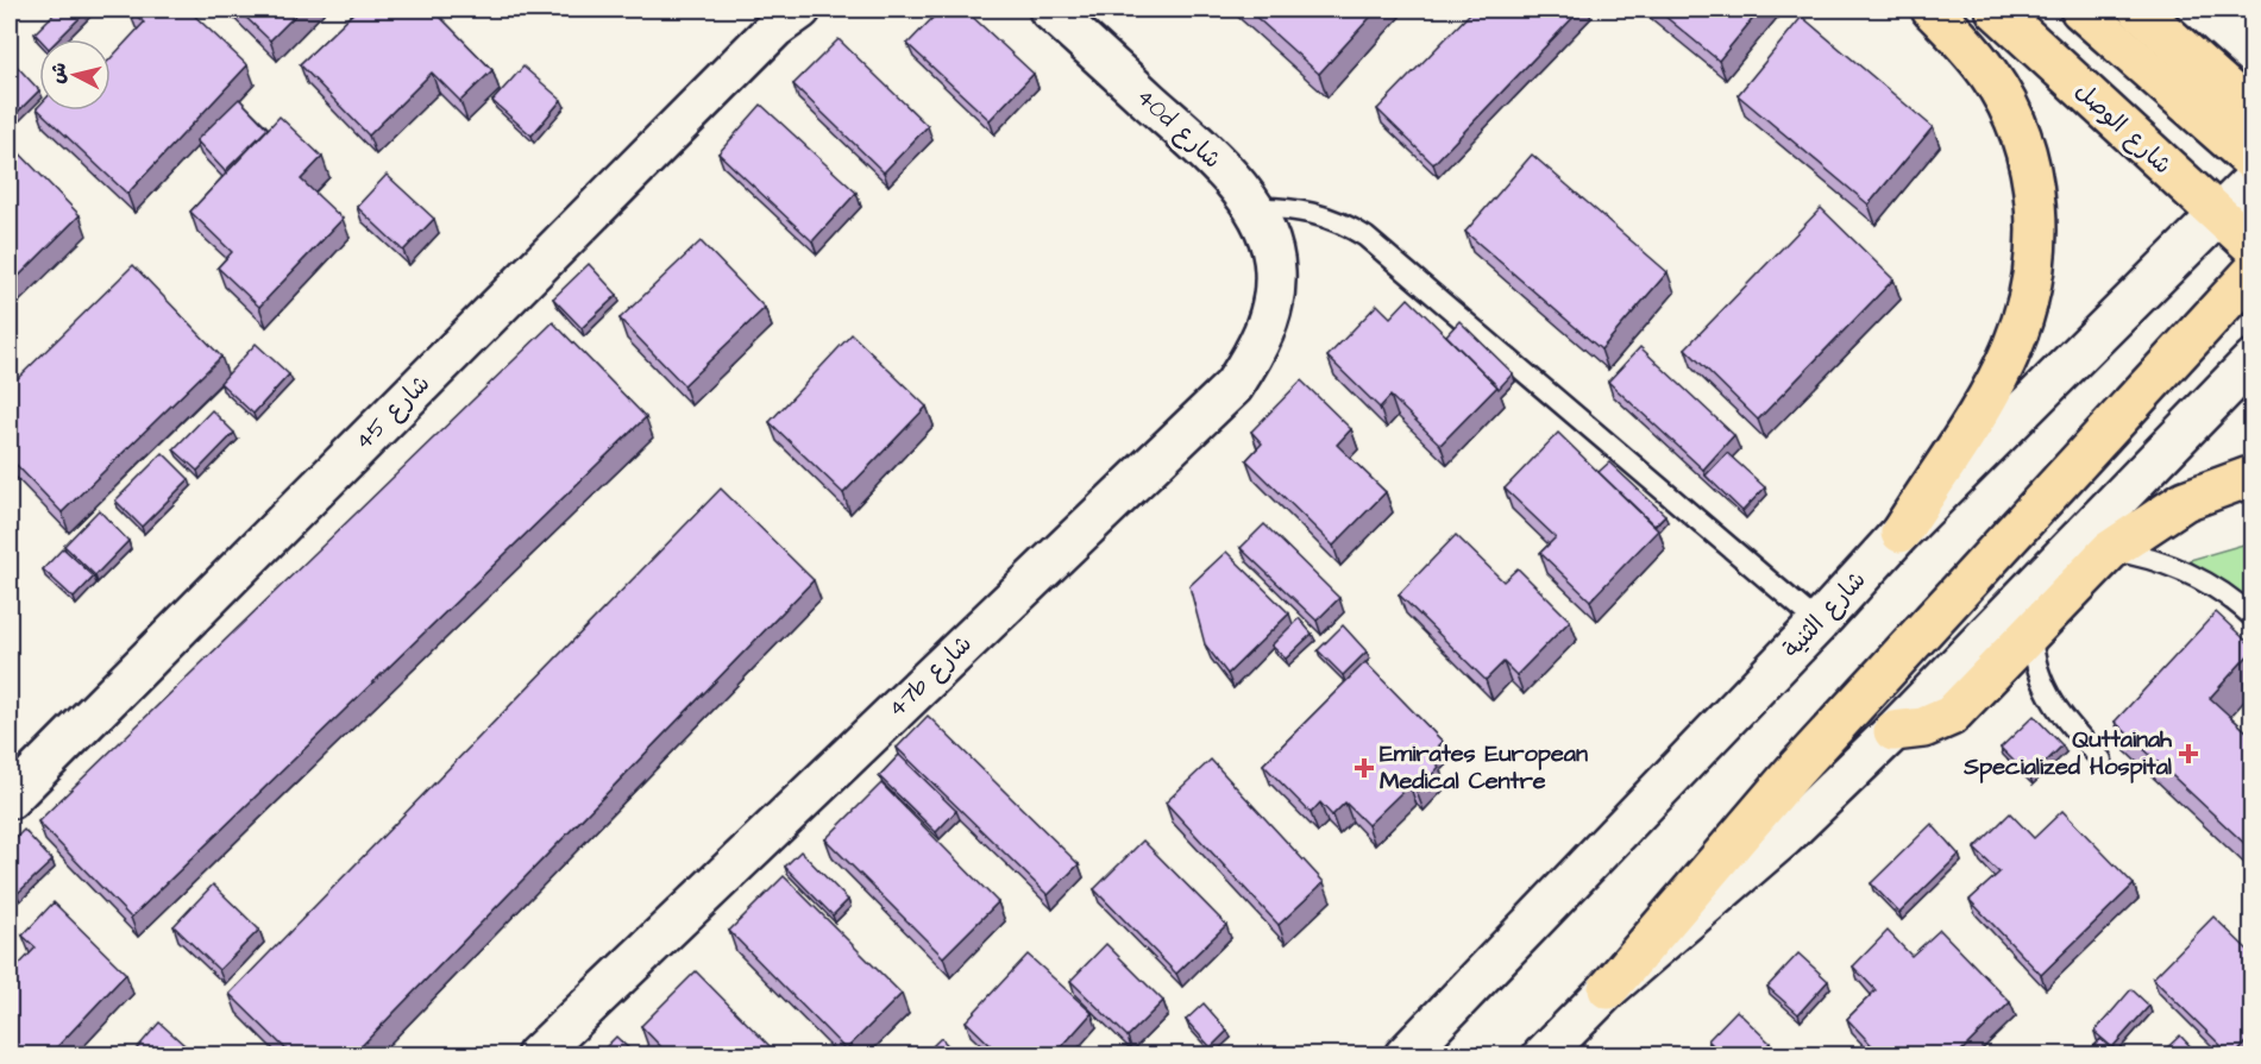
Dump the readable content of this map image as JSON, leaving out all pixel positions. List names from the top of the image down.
{
  "streets": {
    "main road": ["شارع الوصل"],
    "street": [
      "40d شارع",
      "شارع 45",
      "شارع الثنية",
      "47b شارع"
    ]
  },
  "crossings": [
    ["40d شارع", "47b شارع"],
    ["شارع الوصل", "شارع الثنية"]
  ],
  "places": {
    "health": ["Quttainah Specialized Hospital", "Emirates European Medical Centre"]
  },
  "north": "left"
}
